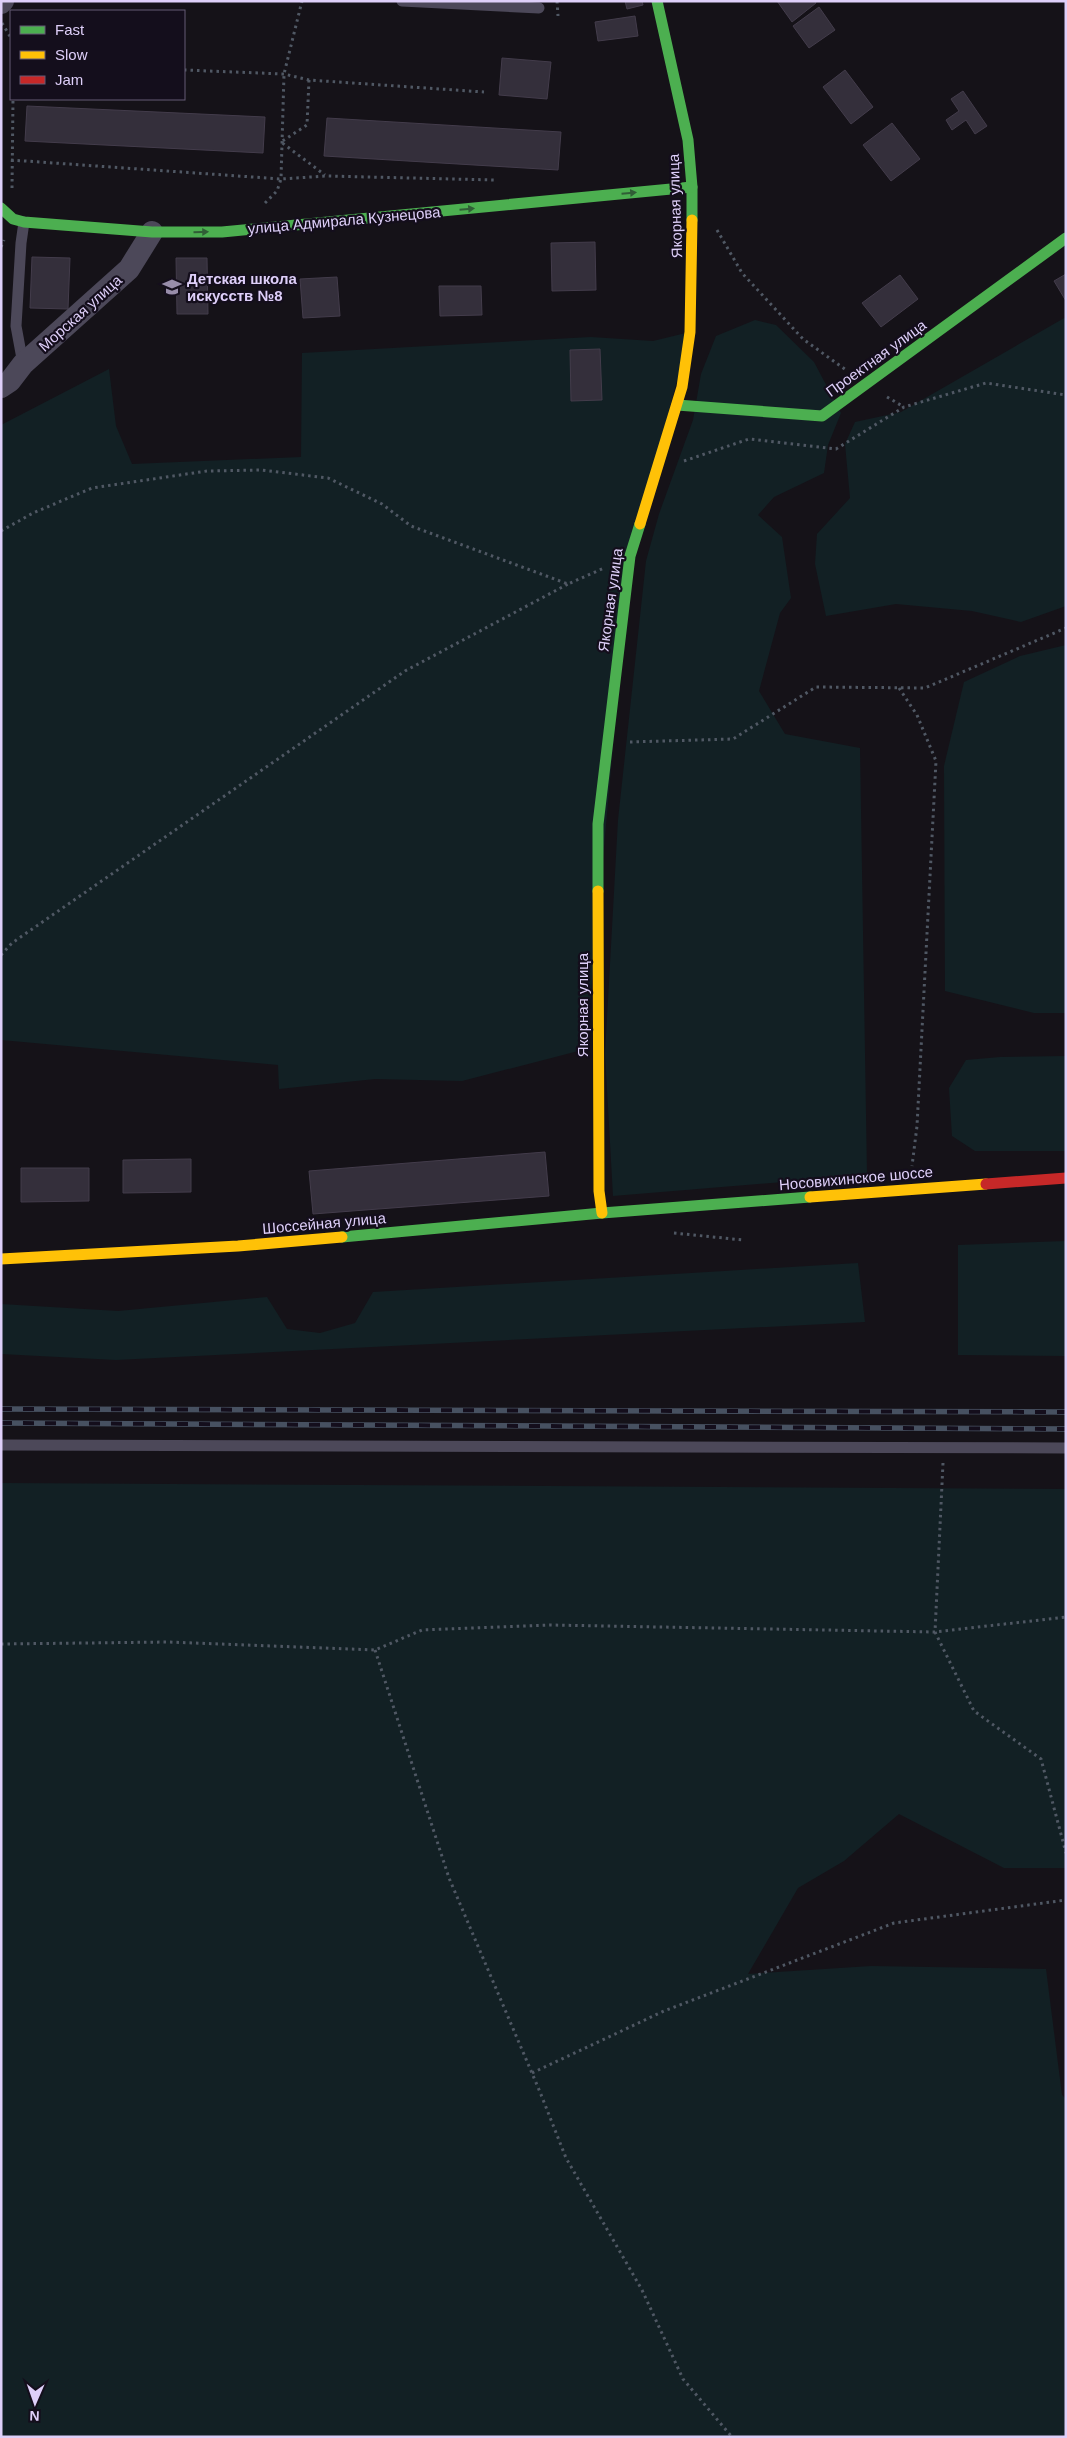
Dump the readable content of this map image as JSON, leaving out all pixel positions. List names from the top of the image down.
{
  "streets": {
    "street": [
      "Якорная улица",
      "улица Адмирала Кузнецова",
      "Морская улица",
      "Проектная улица",
      "Носовихинское шоссе",
      "Шоссейная улица"
    ]
  },
  "crossings": [
    ["Якорная улица", "улица Адмирала Кузнецова"],
    ["Якорная улица", "Проектная улица"],
    ["Якорная улица", "Шоссейная улица"],
    ["улица Адмирала Кузнецова", "Морская улица"],
    ["Носовихинское шоссе", "Шоссейная улица"]
  ],
  "one_way": ["улица Адмирала Кузнецова"],
  "places": {
    "school or university": ["Детская школа искусств №8"]
  },
  "legend": ["Fast", "Slow", "Jam"],
  "north": "bottom"
}
